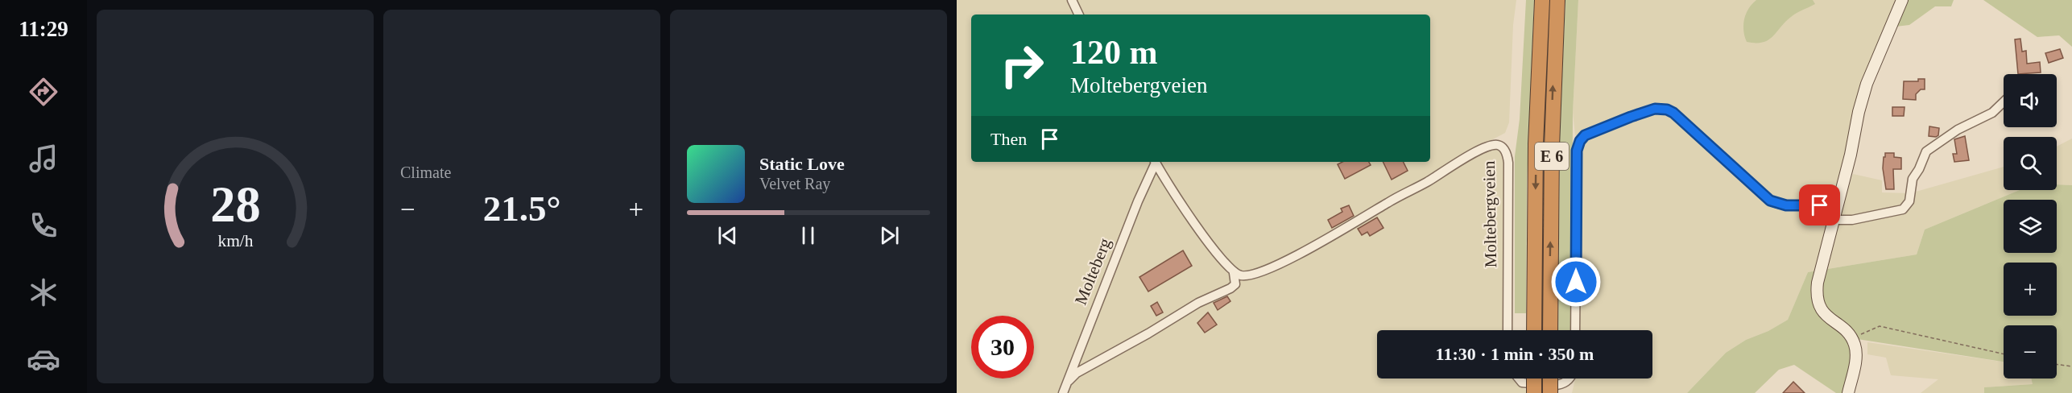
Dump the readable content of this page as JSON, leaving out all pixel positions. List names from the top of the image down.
{
  "streets": {
    "highway": ["E 6"],
    "street": ["Moltebergveien", "Molteberg"]
  },
  "crossings": [
    ["Moltebergveien", "Molteberg"]
  ],
  "page": {
    "tabs": "11:29",
    "tile": "Climate",
    "turn": ["120 m", "Moltebergveien"],
    "map_buttons": ["+", "−"],
    "then": "Then",
    "song": ["Static Love", "Velvet Ray"],
    "heat": ["−", "21.5°", "+"],
    "limit": "30",
    "trip": "11:30 · 1 min · 350 m",
    "gauge": ["28", "km/h"]
  }
}
